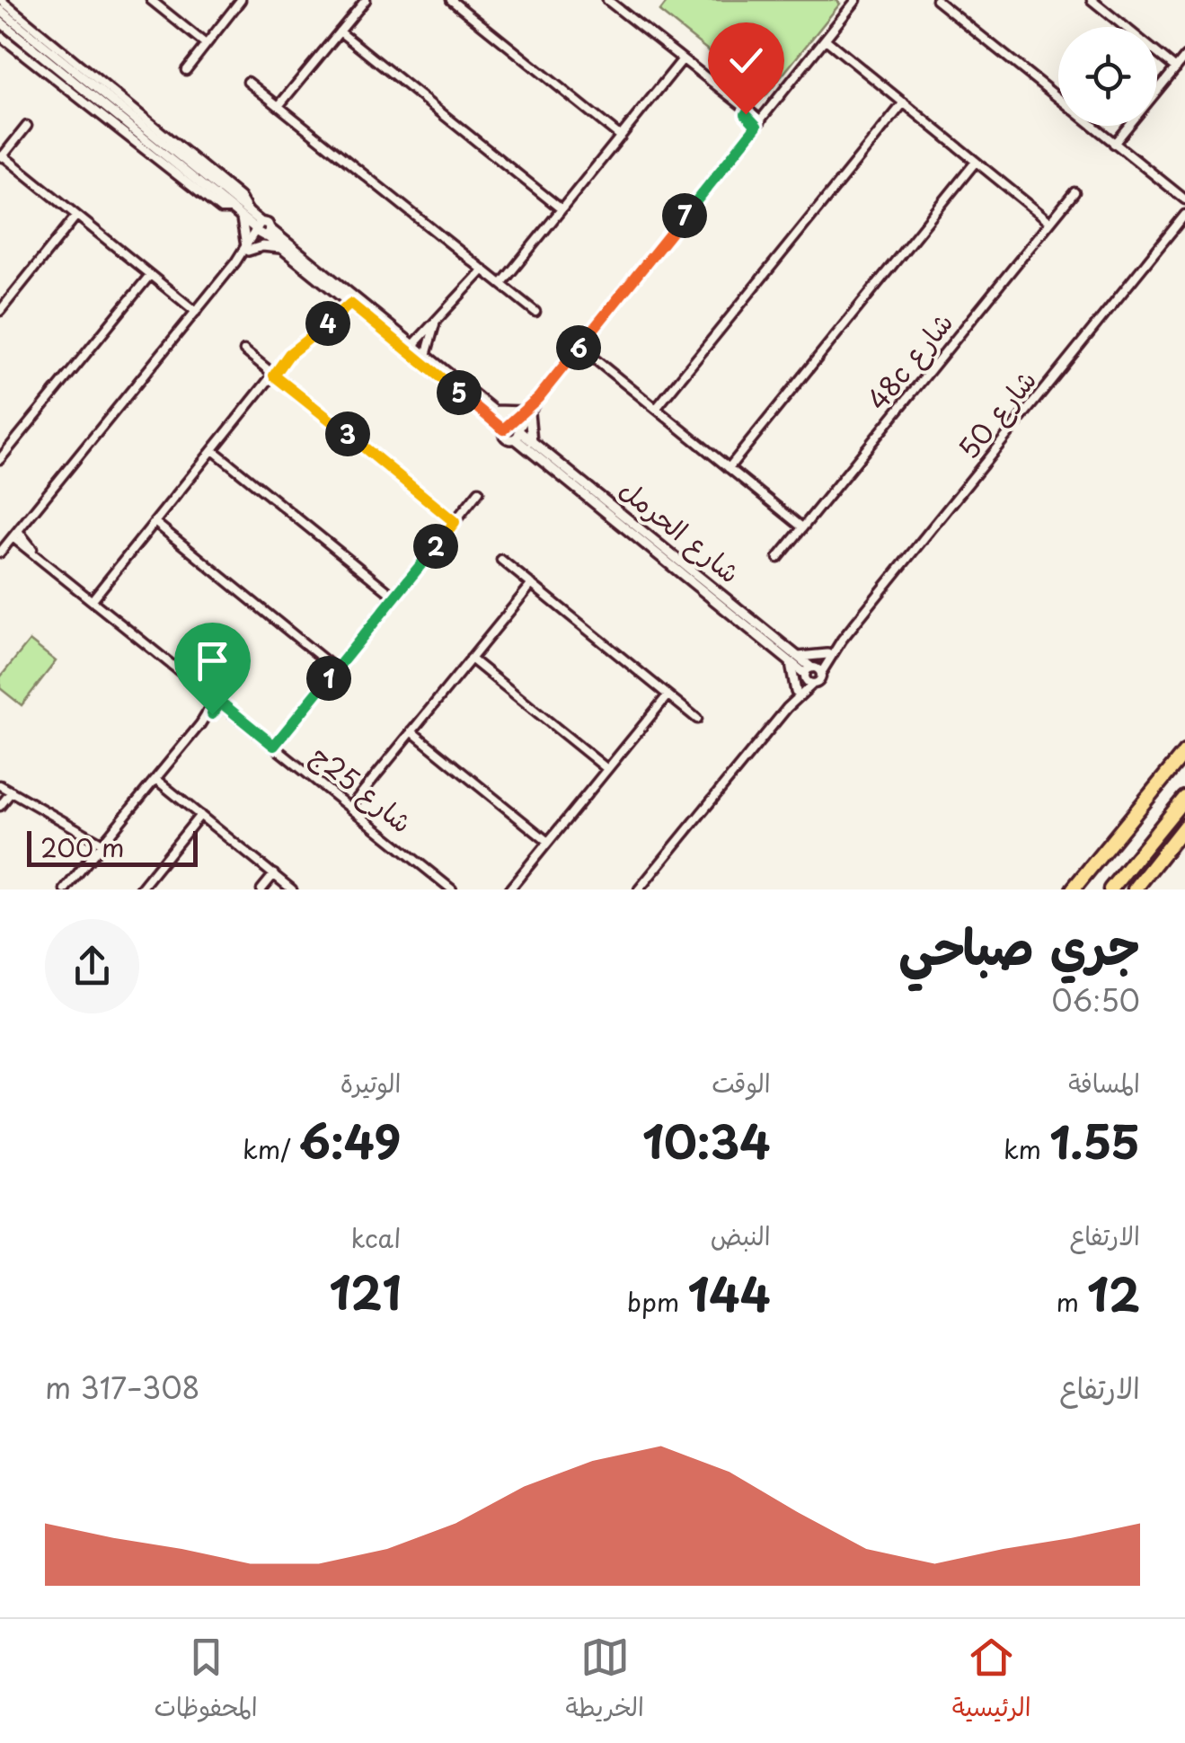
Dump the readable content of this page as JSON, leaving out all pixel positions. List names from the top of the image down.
{
  "streets": {
    "street": [
      "48c شارع",
      "شارع 50",
      "شارع الحرمل",
      "شارع 25ج"
    ]
  },
  "crossings": [
    ["شارع 50", "شارع الحرمل"]
  ],
  "scale_bar": "200 m",
  "page": {
    "pins": [
      "7",
      "4",
      "6",
      "5",
      "3",
      "2",
      "1"
    ],
    "scale": "200 m",
    "heading": ["جري صباحي", "06:50"],
    "stats": [
      ["المسافة", "1.55 km"],
      ["الوقت", "10:34"],
      ["الوتيرة", "6:49 /km"],
      ["الارتفاع", "12 m"],
      ["النبض", "144 bpm"],
      ["kcal", "121"]
    ],
    "chart": ["الارتفاع", "308–317 m"],
    "tabs": ["الرئيسية", "الخريطة", "المحفوظات"]
  }
}
